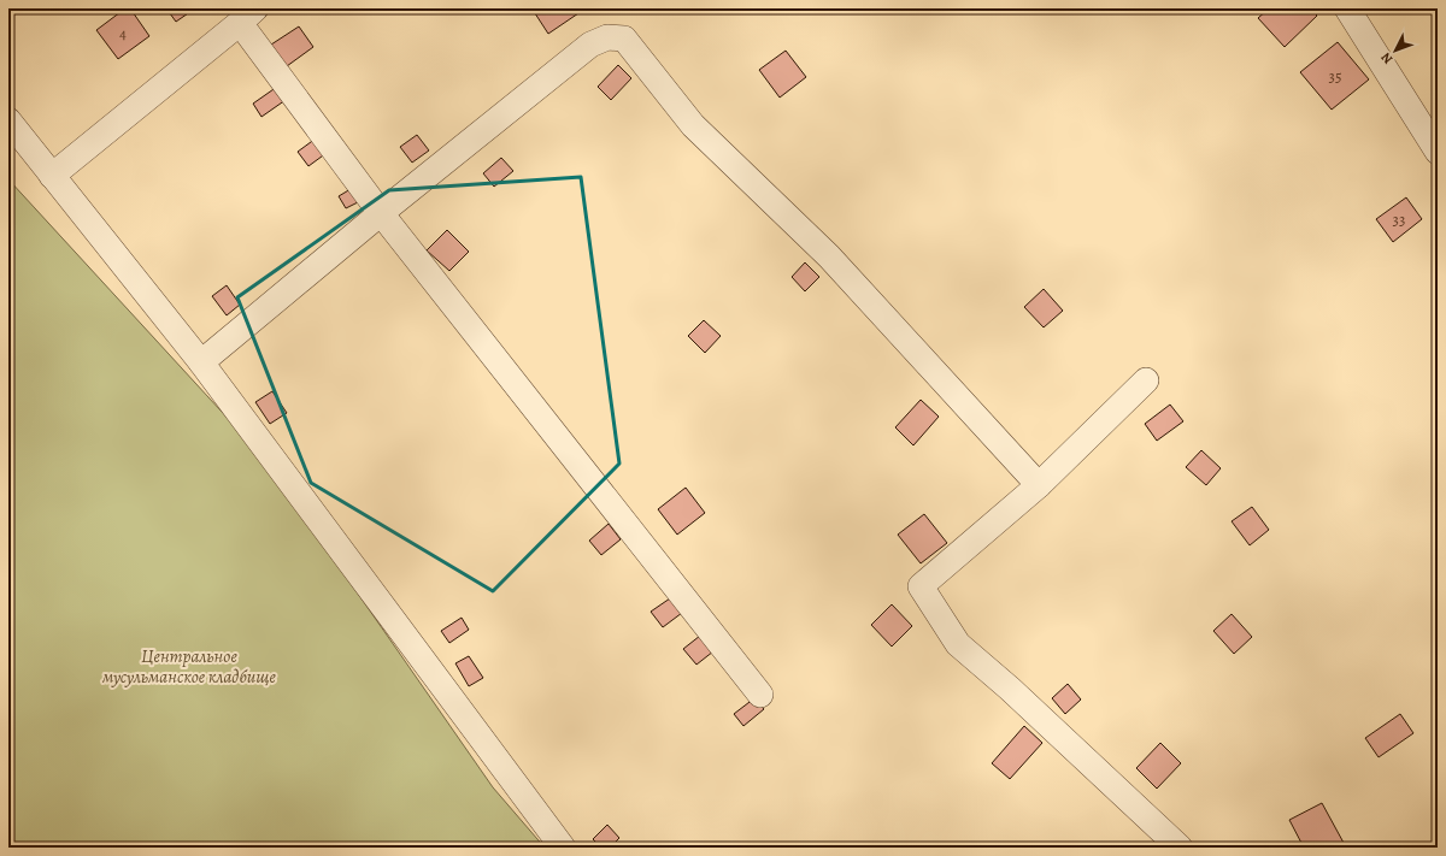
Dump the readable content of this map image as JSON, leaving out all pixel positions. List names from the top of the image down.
{
  "parks": ["Центральное мусульманское кладбище"],
  "house_numbers": ["4", "35", "33"],
  "north": "bottom left"
}
